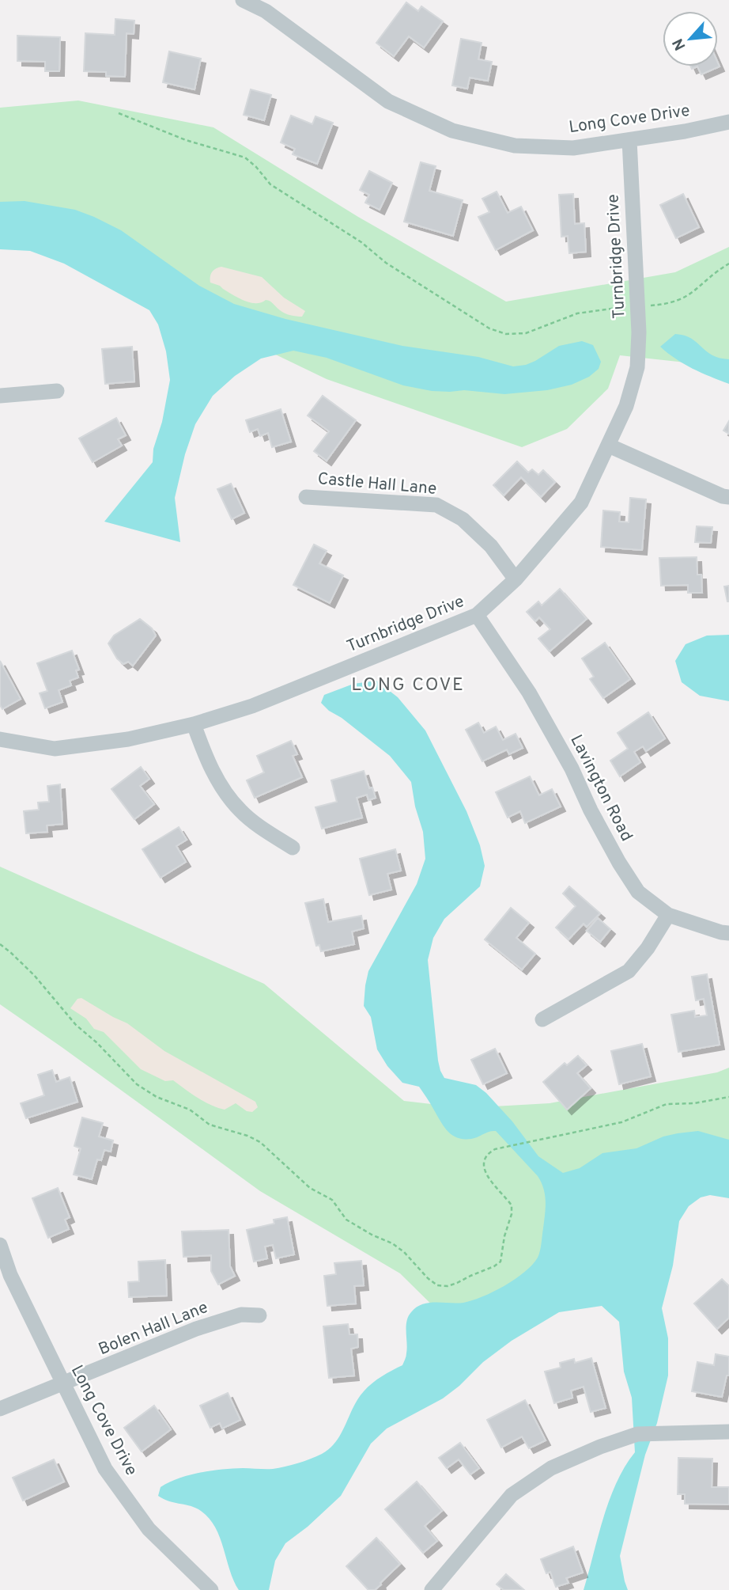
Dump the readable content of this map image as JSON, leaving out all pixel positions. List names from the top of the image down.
{
  "streets": {
    "street": [
      "Long Cove Drive",
      "Turnbridge Drive",
      "Castle Hall Lane",
      "Lavington Road",
      "Bolen Hall Lane"
    ]
  },
  "crossings": [
    ["Long Cove Drive", "Turnbridge Drive"],
    ["Long Cove Drive", "Bolen Hall Lane"],
    ["Turnbridge Drive", "Castle Hall Lane"],
    ["Turnbridge Drive", "Lavington Road"]
  ],
  "districts": ["LONG COVE"],
  "north": "bottom left"
}
